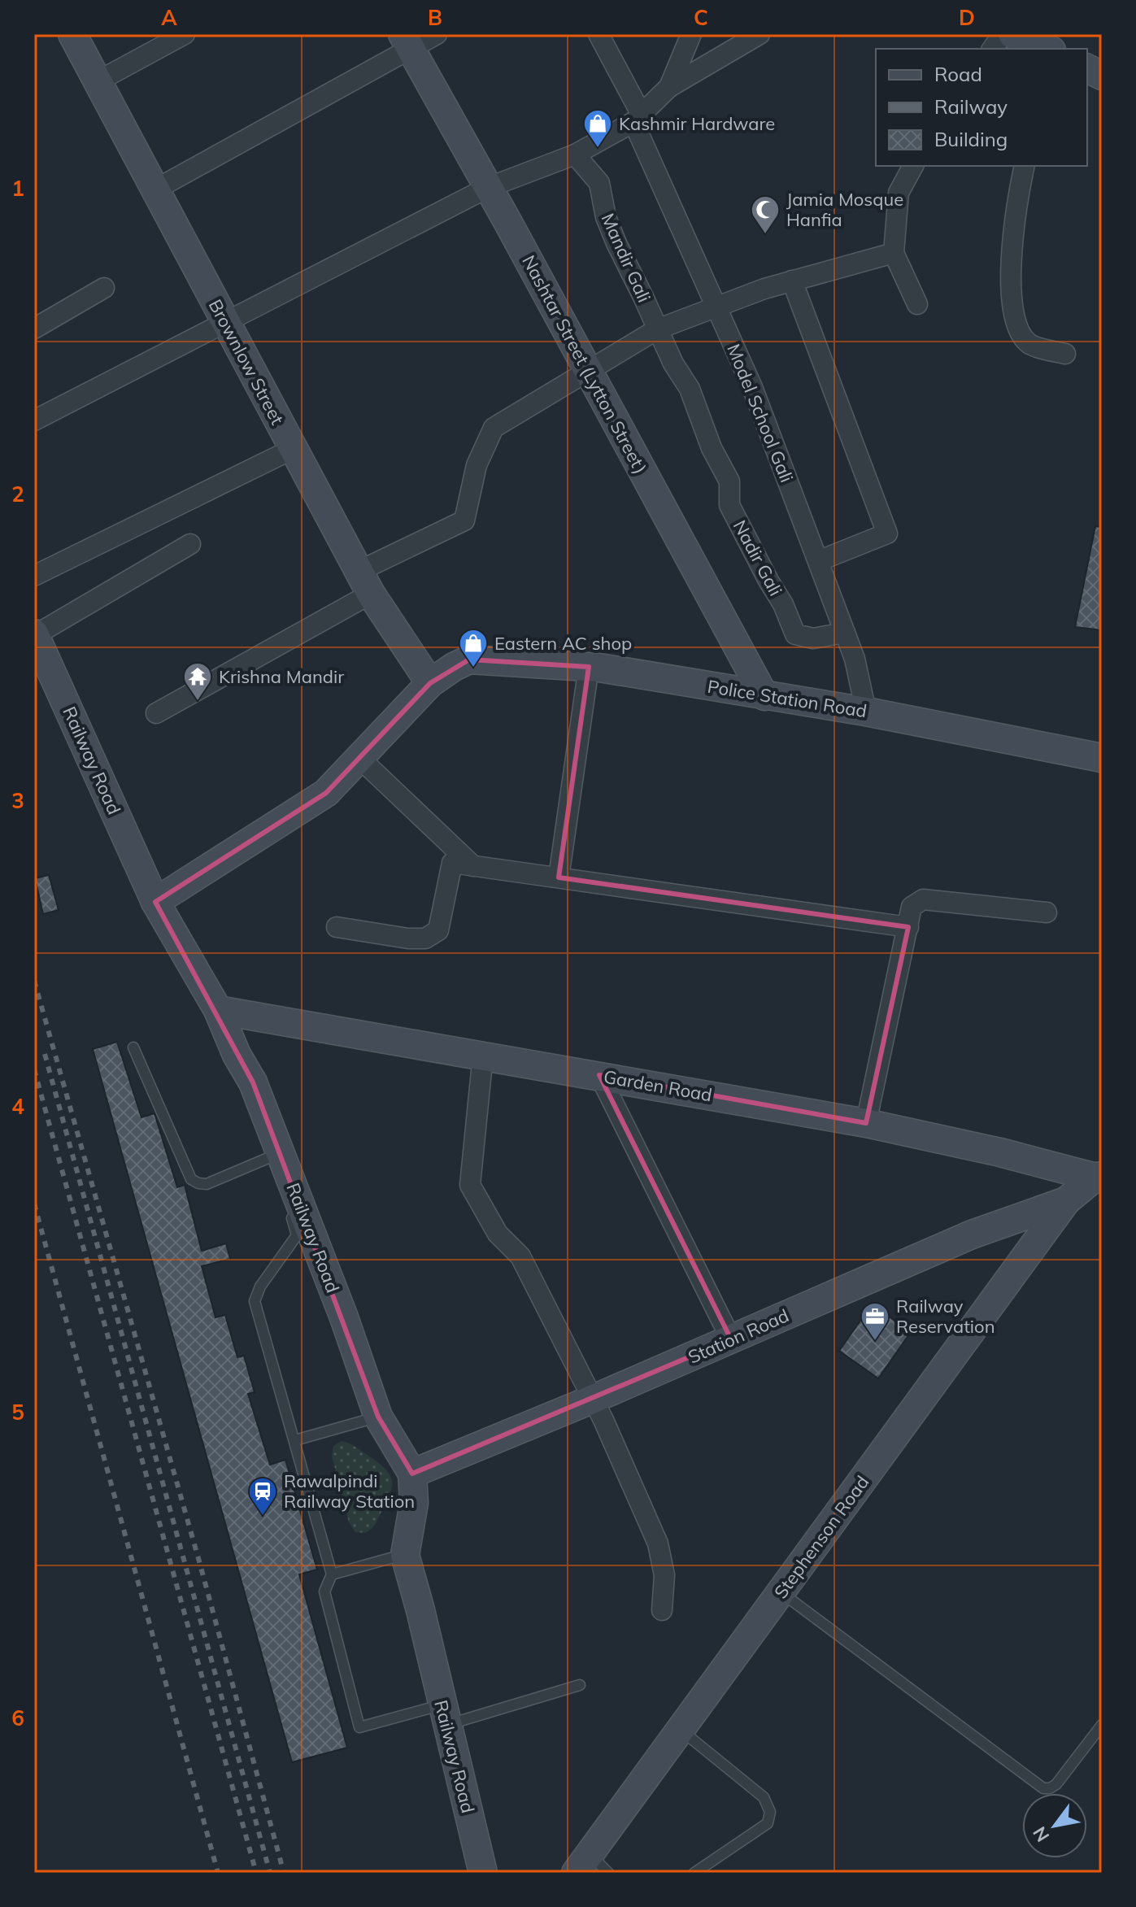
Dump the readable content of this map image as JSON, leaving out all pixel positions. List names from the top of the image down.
{
  "streets": {
    "street": [
      "Mandir Gali",
      "Brownlow Street",
      "Nashtar Street (Lytton Street)",
      "Model School Gali",
      "Nadir Gali",
      "Police Station Road",
      "Railway Road",
      "Garden Road",
      "Station Road",
      "Stephenson Road"
    ]
  },
  "crossings": [
    ["Mandir Gali", "Nadir Gali"],
    ["Brownlow Street", "Police Station Road"],
    ["Nashtar Street (Lytton Street)", "Police Station Road"],
    ["Model School Gali", "Nadir Gali"],
    ["Model School Gali", "Police Station Road"],
    ["Railway Road", "Garden Road"],
    ["Railway Road", "Station Road"],
    ["Station Road", "Stephenson Road"]
  ],
  "places": {
    "shop": ["Kashmir Hardware", "Eastern AC shop"],
    "mosque": ["Jamia Mosque Hanfia"],
    "temple": ["Krishna Mandir"],
    "office": ["Railway Reservation"],
    "station": ["Rawalpindi Railway Station"]
  },
  "legend": ["Road", "Railway", "Building"],
  "north": "bottom left",
  "grid": {
    "columns": [
      "A",
      "B",
      "C",
      "D"
    ],
    "rows": [
      "1",
      "2",
      "3",
      "4",
      "5",
      "6"
    ]
  }
}
